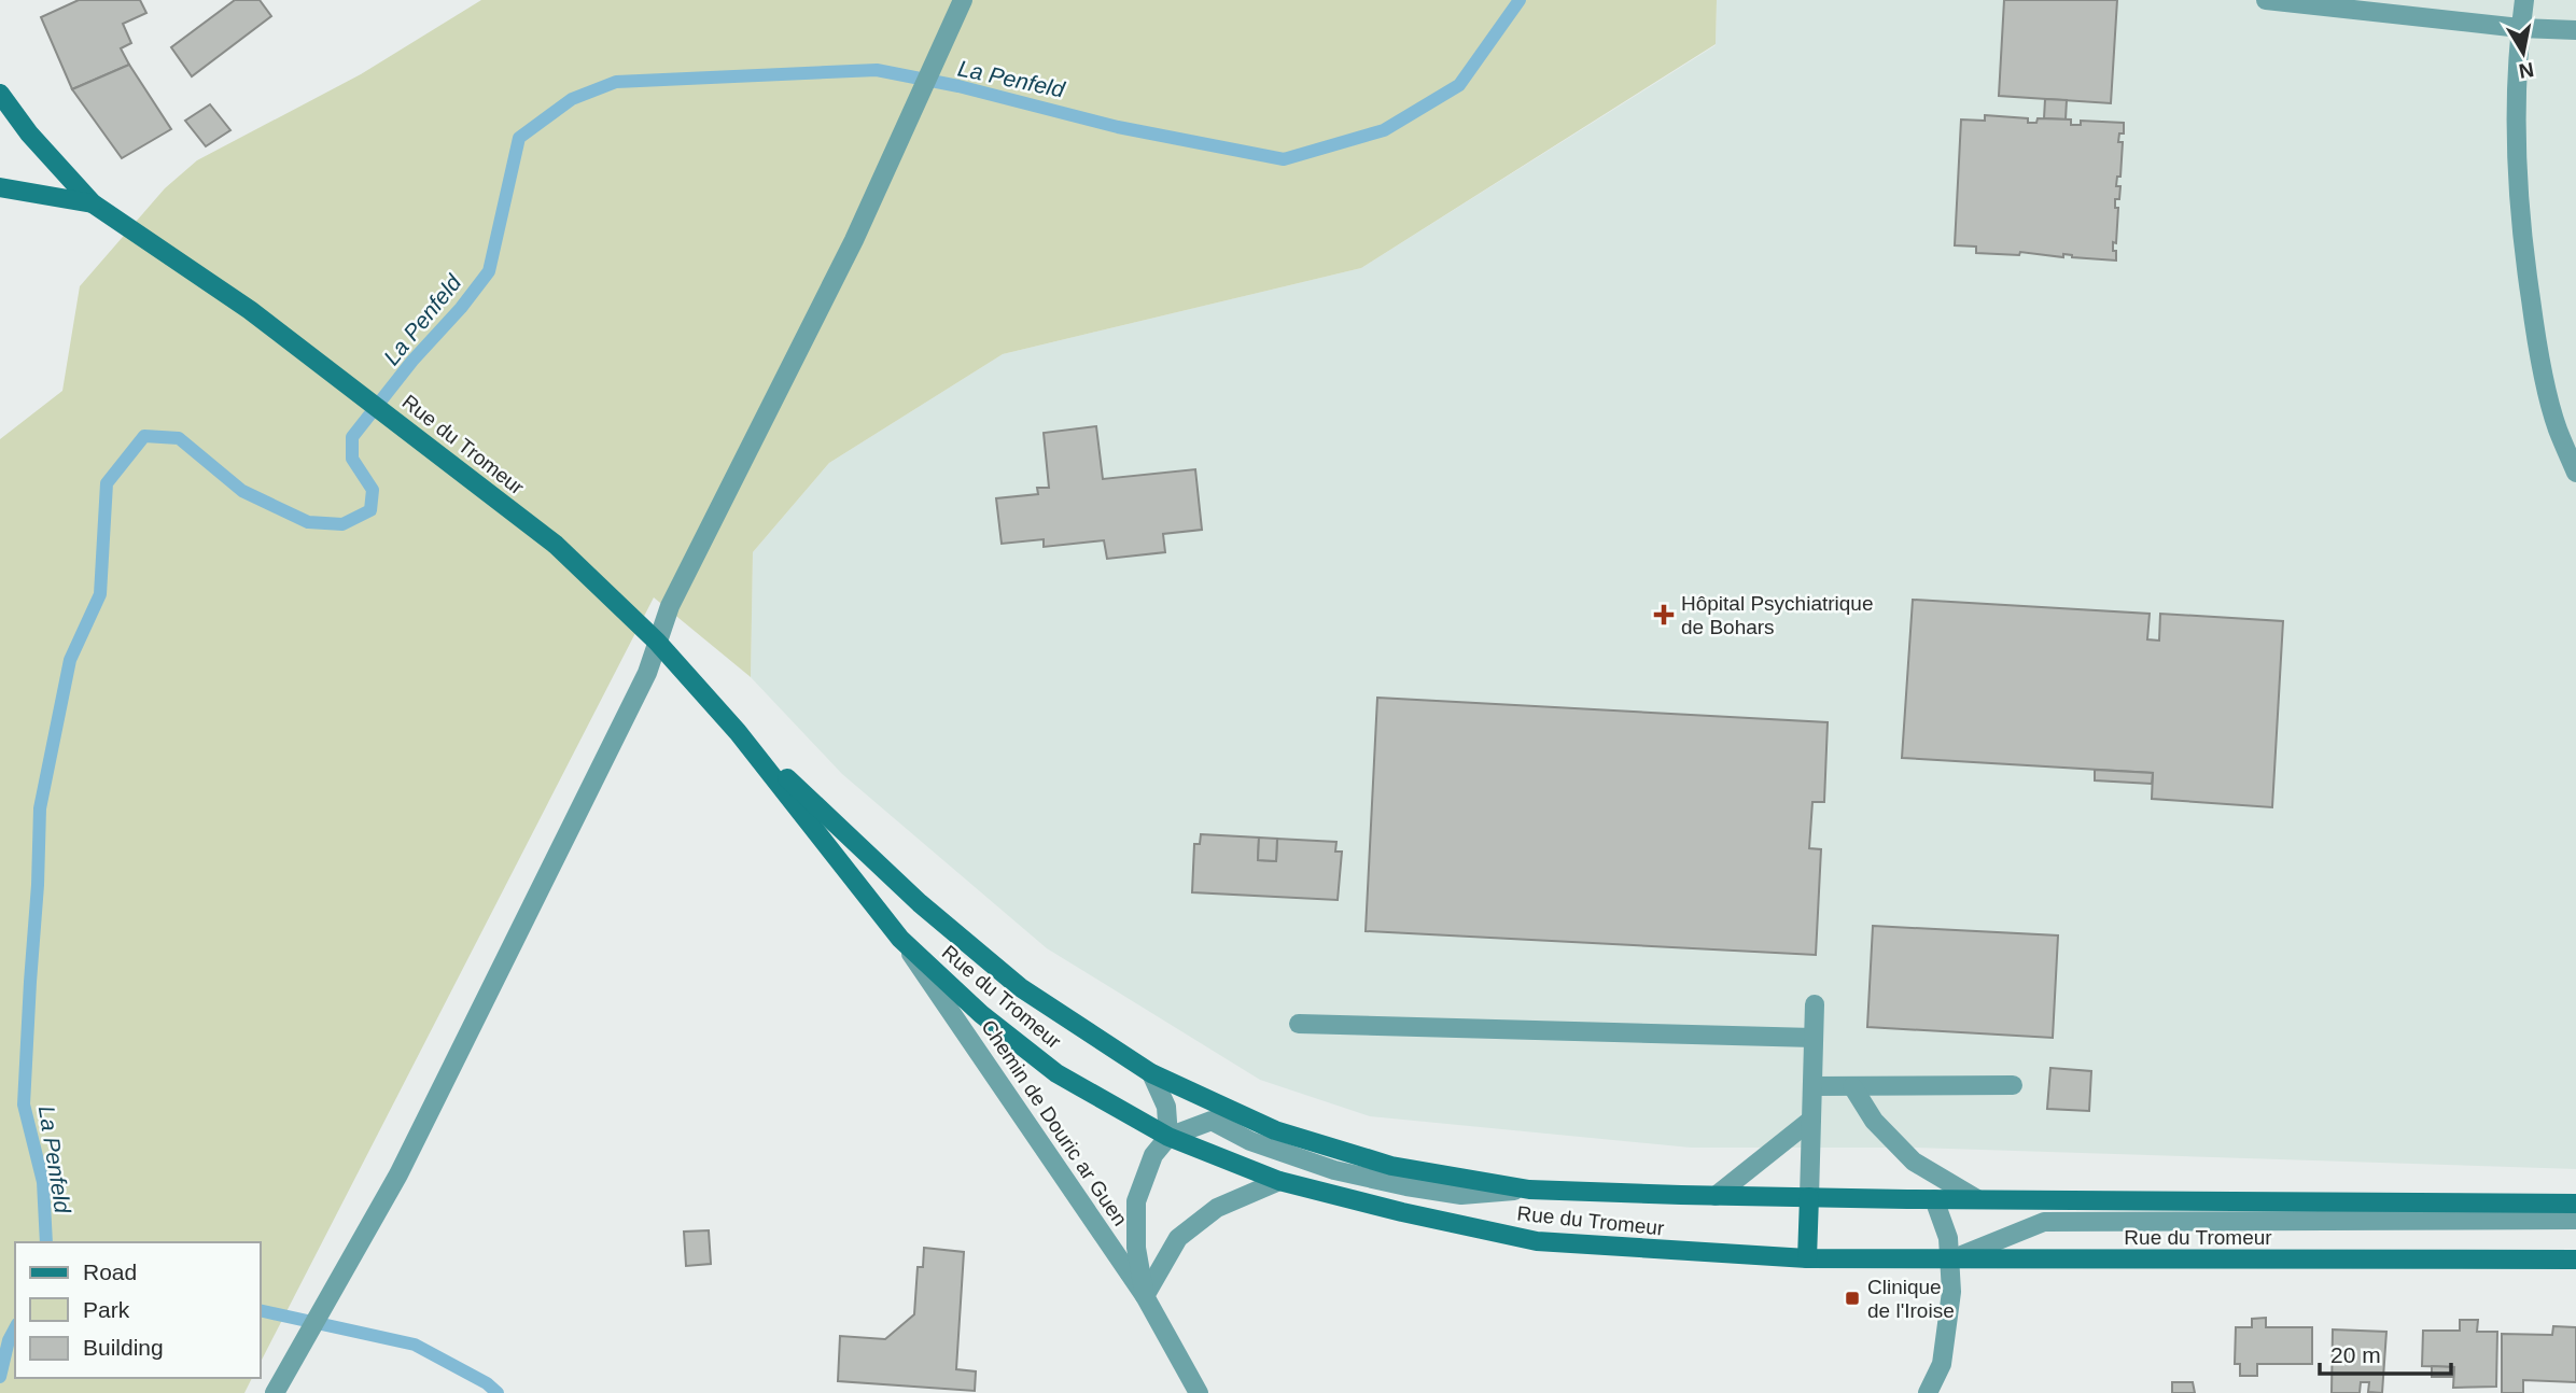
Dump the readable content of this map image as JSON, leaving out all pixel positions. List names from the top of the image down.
{
  "streets": {
    "main road": ["Rue du Tromeur"],
    "street": ["Chemin de Douric ar Guen"]
  },
  "crossings": [
    ["Rue du Tromeur", "Chemin de Douric ar Guen"]
  ],
  "water": ["La Penfeld"],
  "places": {
    "health": ["Hôpital Psychiatrique de Bohars"],
    "transit": ["Clinique de l'Iroise"]
  },
  "legend": ["Road", "Park", "Building"],
  "scale_bar": "20 m",
  "north": "bottom"
}
